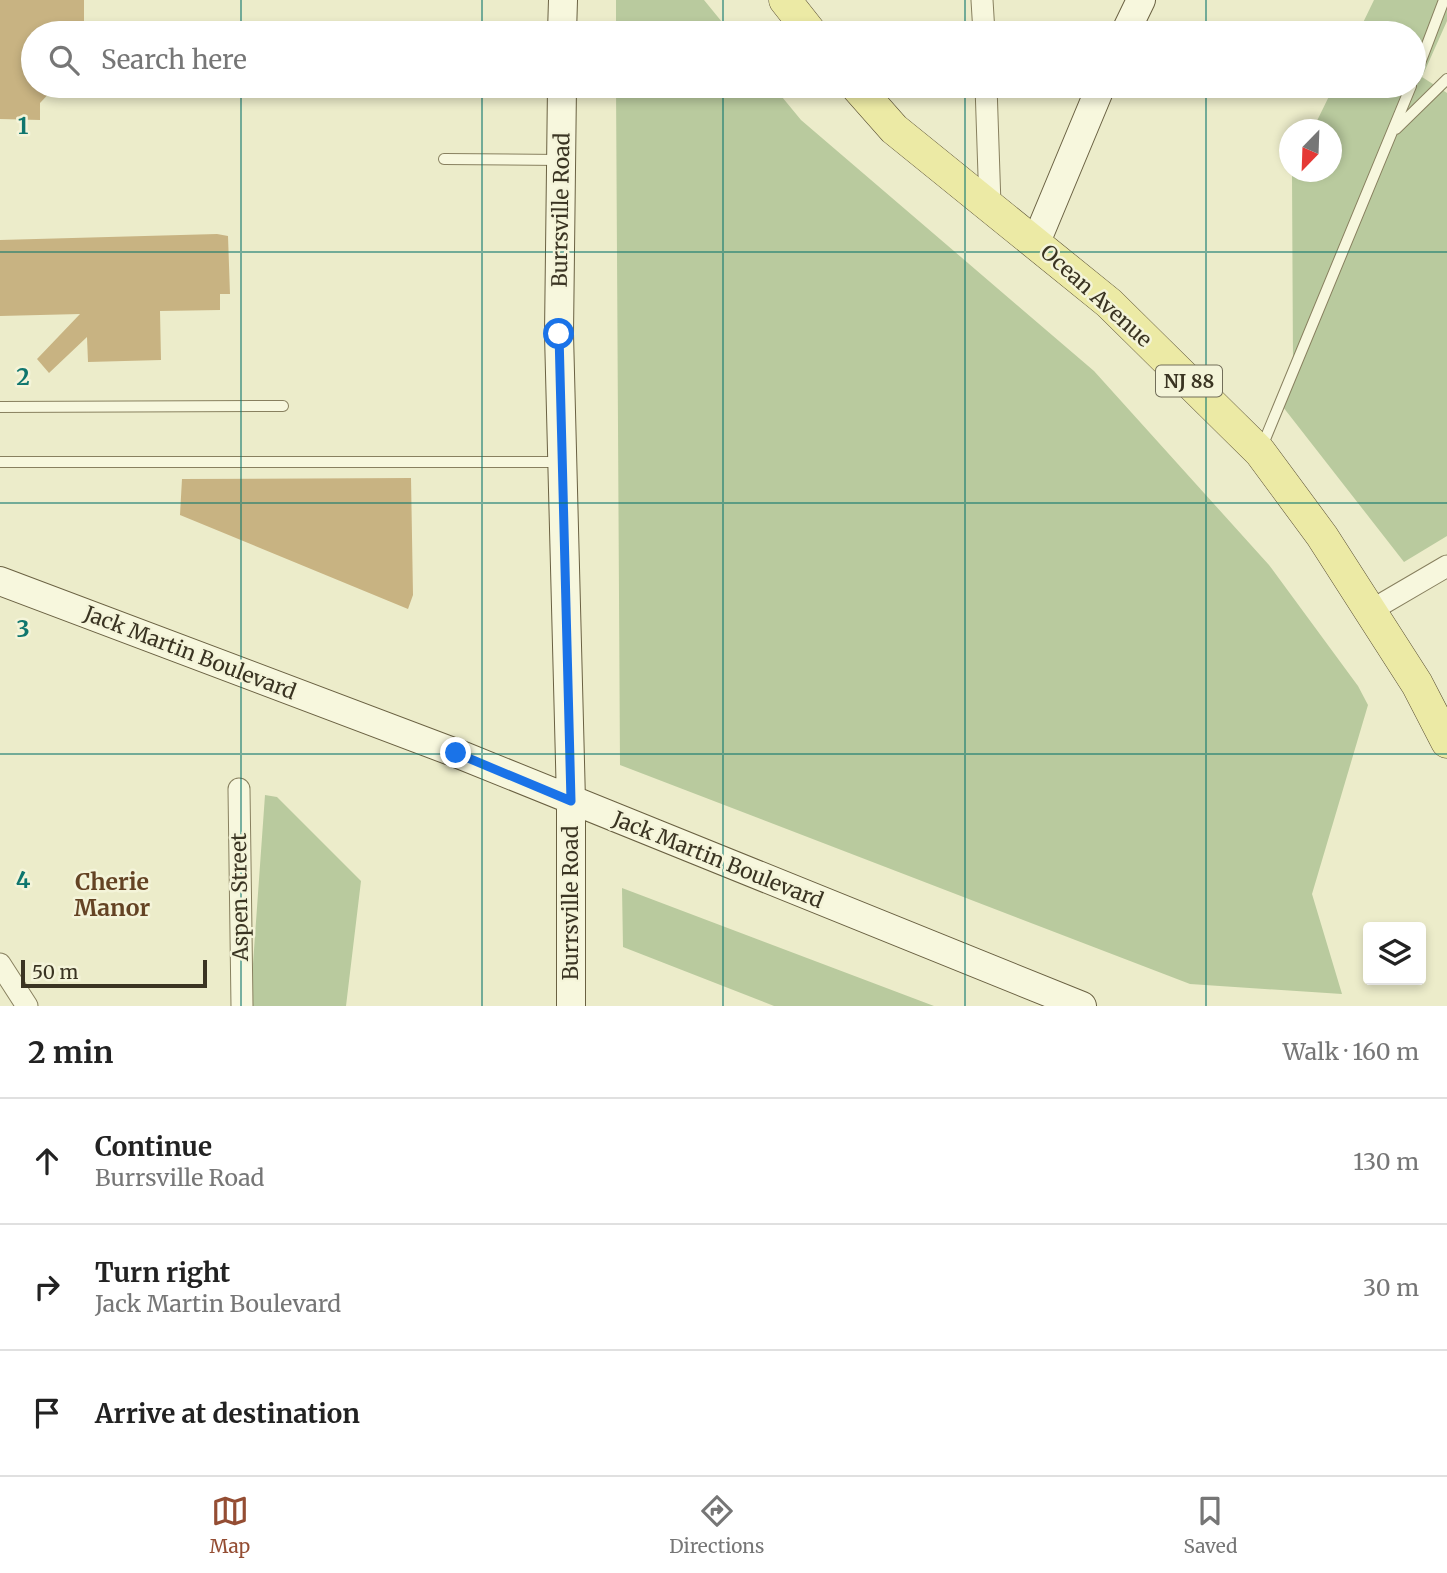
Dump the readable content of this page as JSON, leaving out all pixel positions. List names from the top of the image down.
{
  "streets": {
    "main road": ["Ocean Avenue", "NJ 88"],
    "street": ["Burrsville Road", "Jack Martin Boulevard", "Aspen Street"]
  },
  "crossings": [
    ["Burrsville Road", "Jack Martin Boulevard"]
  ],
  "districts": ["Cherie Manor"],
  "scale_bar": "50 m",
  "north": "bottom left",
  "page": {
    "search": "Search here",
    "scale": "50 m",
    "heading": ["2 min", "Walk · 160 m"],
    "list": [
      ["Continue", "Burrsville Road", "130 m"],
      ["Turn right", "Jack Martin Boulevard", "30 m"],
      "Arrive at destination"
    ],
    "nav": ["Map", "Directions", "Saved"]
  },
  "grid": {
    "rows": [
      "1",
      "2",
      "3",
      "4"
    ]
  }
}
